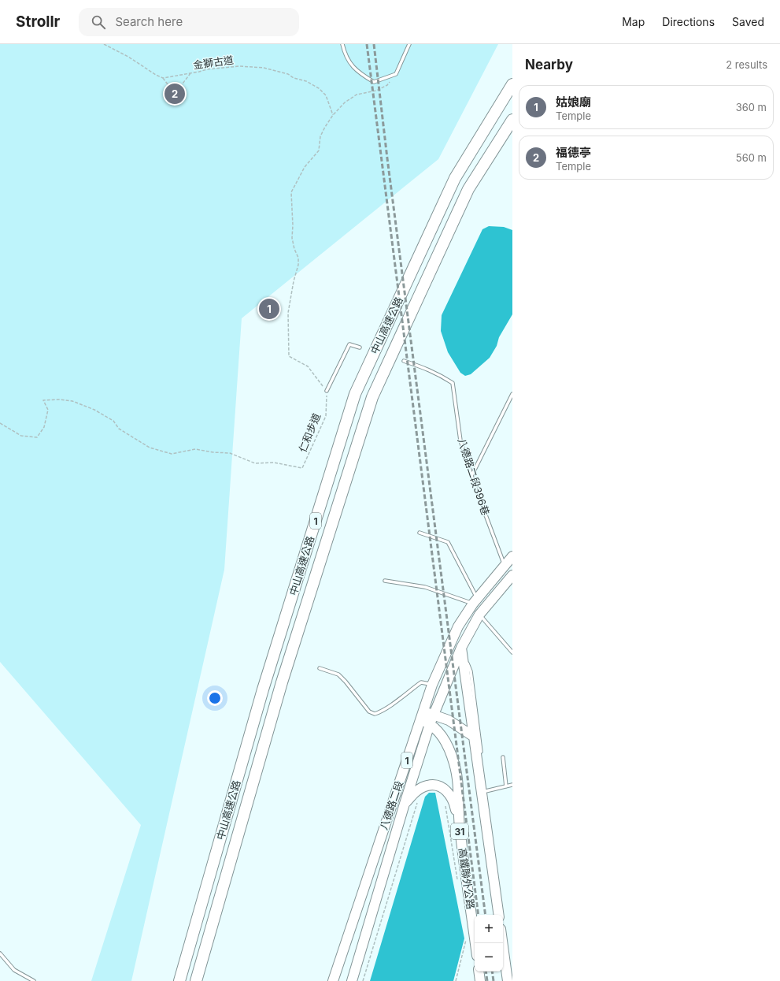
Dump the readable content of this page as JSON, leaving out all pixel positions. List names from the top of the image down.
{
  "streets": {
    "highway": ["中山高速公路", "1"],
    "main road": ["八德路二段", "31", "高鐵聯外公路"],
    "lane": ["八德路二段396巷"],
    "path": ["金獅古道", "仁和步道"]
  },
  "crossings": [
    ["八德路二段396巷", "八德路二段"],
    ["八德路二段", "31"],
    ["八德路二段", "高鐵聯外公路"],
    ["31", "高鐵聯外公路"]
  ],
  "page": {
    "header": "Strollr",
    "search": "Search here",
    "nav": ["Map", "Directions", "Saved"],
    "heading": ["Nearby", "2 results"],
    "pins": ["2", "1"],
    "list": [
      {
        "mark": "1",
        "name": "姑娘廟",
        "note": "Temple",
        "value": "360 m"
      },
      {
        "mark": "2",
        "name": "福德亭",
        "note": "Temple",
        "value": "560 m"
      }
    ],
    "map_buttons": ["+", "−"]
  }
}
